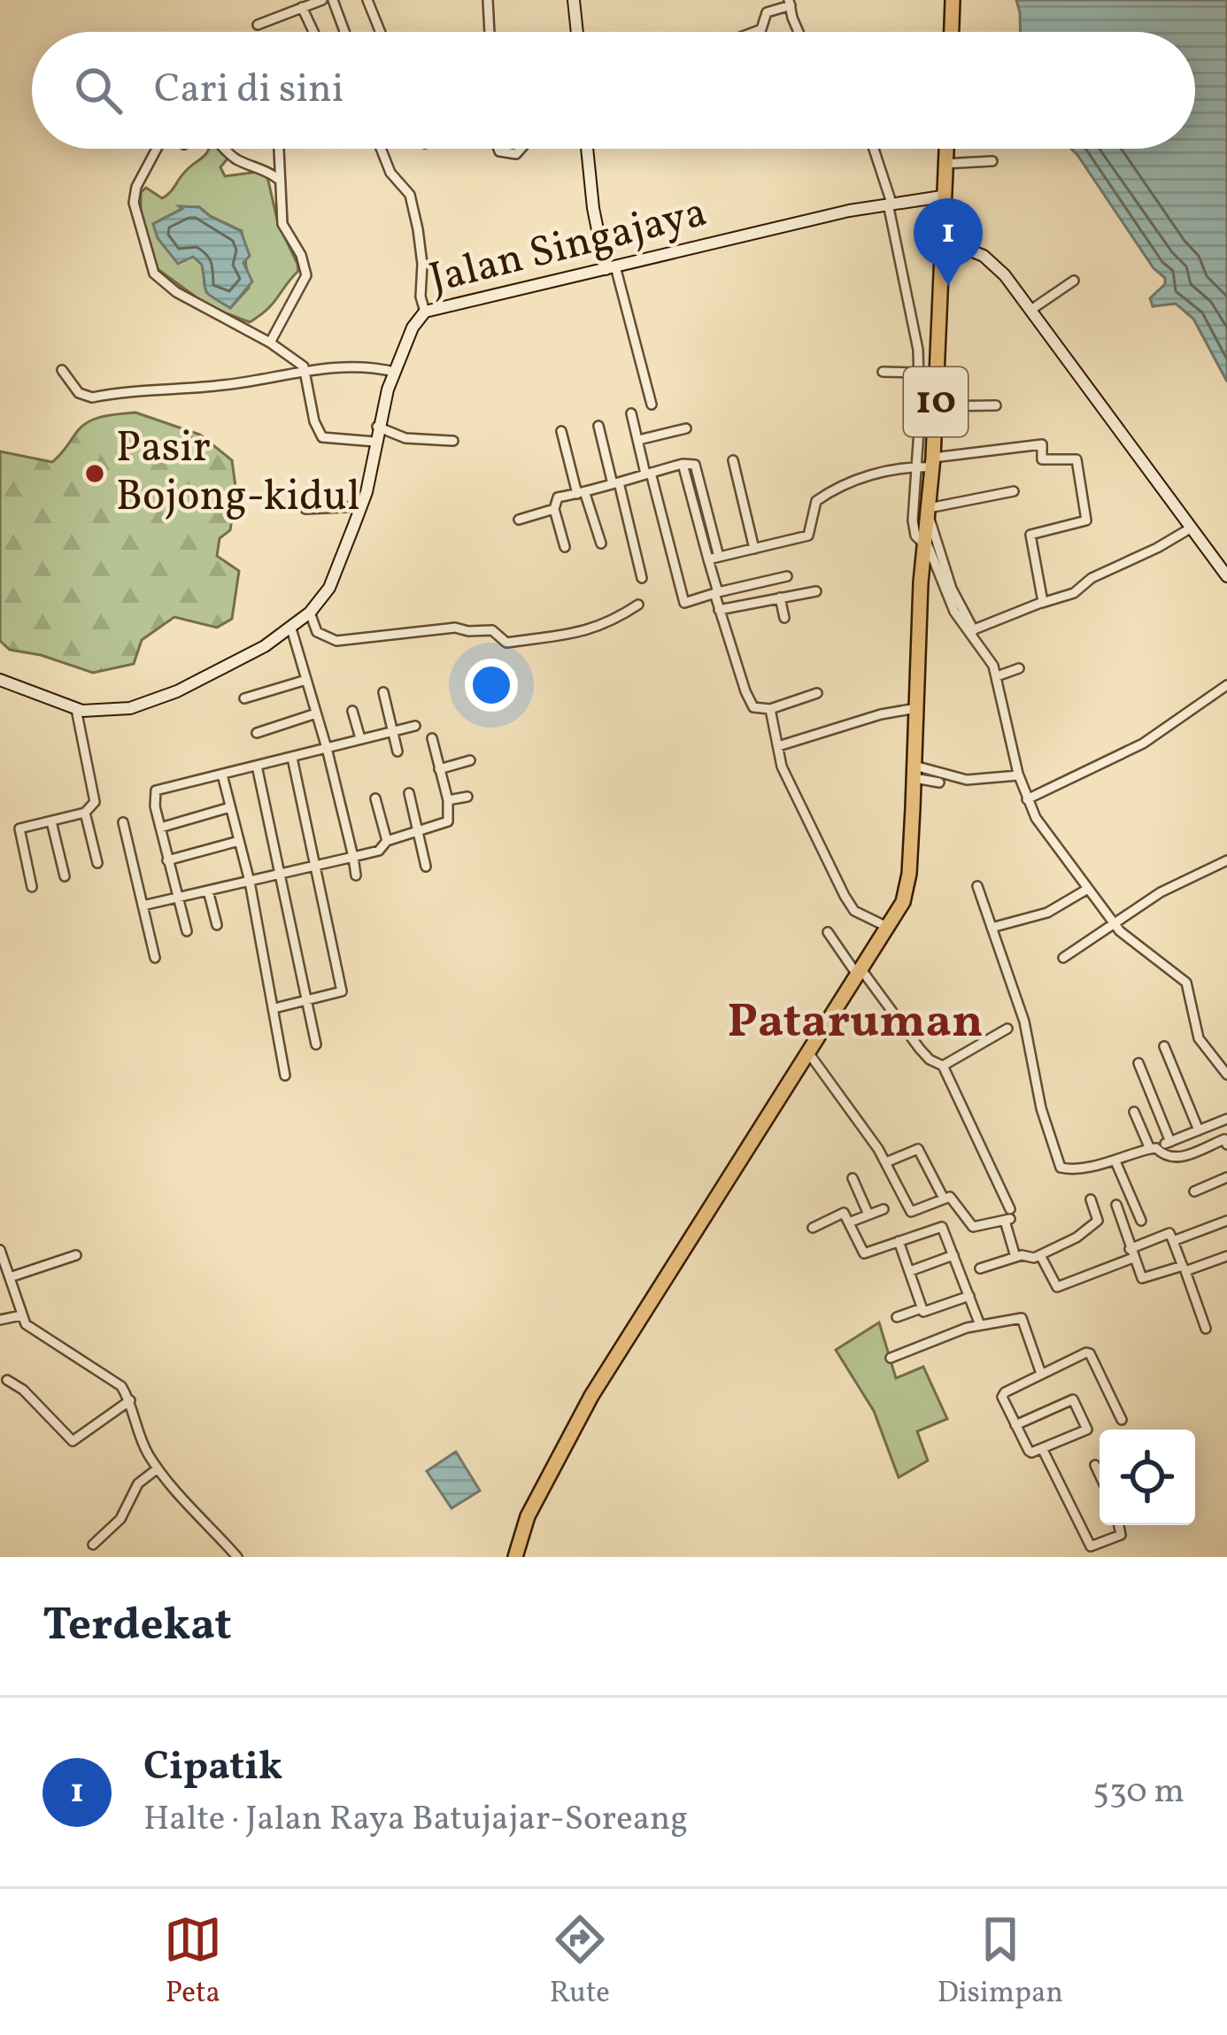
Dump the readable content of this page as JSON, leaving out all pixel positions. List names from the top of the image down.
{
  "streets": {
    "highway": ["10"],
    "street": ["Jalan Singajaya"]
  },
  "crossings": [
    ["Jalan Singajaya", "10"]
  ],
  "districts": ["Pataruman"],
  "places": ["Pasir Bojong-kidul"],
  "page": {
    "search": "Cari di sini",
    "pins": "1",
    "heading": "Terdekat",
    "list": [
      {
        "mark": "1",
        "name": "Cipatik",
        "note": "Halte · Jalan Raya Batujajar-Soreang",
        "value": "530 m"
      }
    ],
    "nav": ["Peta", "Rute", "Disimpan"]
  }
}
